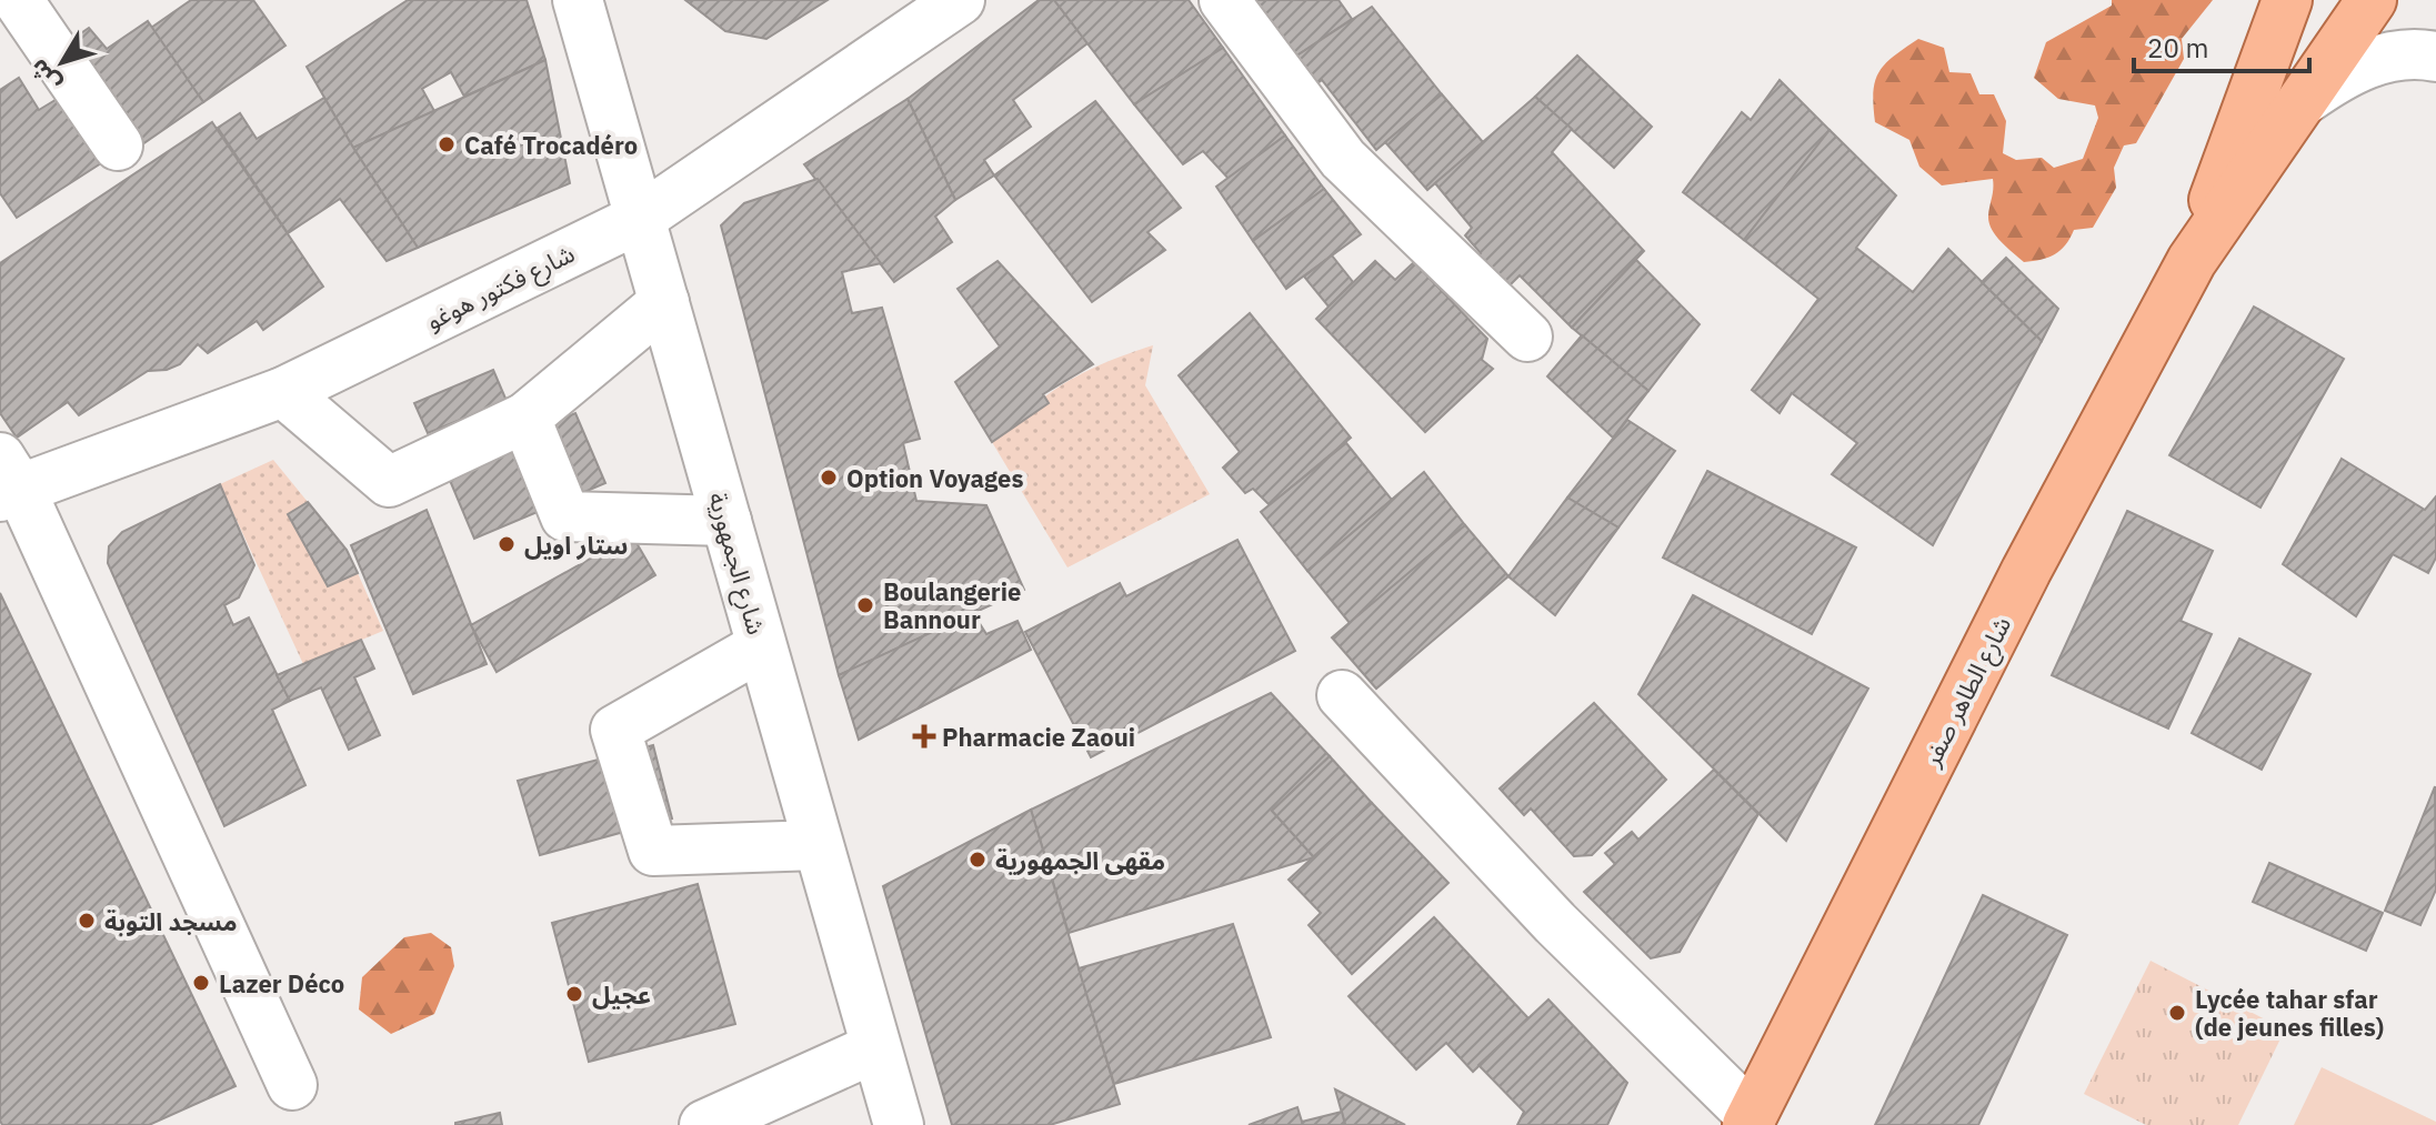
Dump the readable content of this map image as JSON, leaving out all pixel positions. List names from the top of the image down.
{
  "streets": {
    "main road": ["شارع الطاهر صفر"],
    "street": ["شارع فكتور هوغو", "شارع الجمهورية"]
  },
  "crossings": [
    ["شارع فكتور هوغو", "شارع الجمهورية"]
  ],
  "places": {
    "other": [
      "Café Trocadéro",
      "Option Voyages",
      "ستار اويل",
      "Boulangerie Bannour",
      "مقهى الجمهورية",
      "مسجد التوبة",
      "Lazer Déco",
      "عجيل",
      "Lycée tahar sfar (de jeunes filles)"
    ],
    "health": ["Pharmacie Zaoui"]
  },
  "scale_bar": "20 m",
  "north": "bottom left"
}
